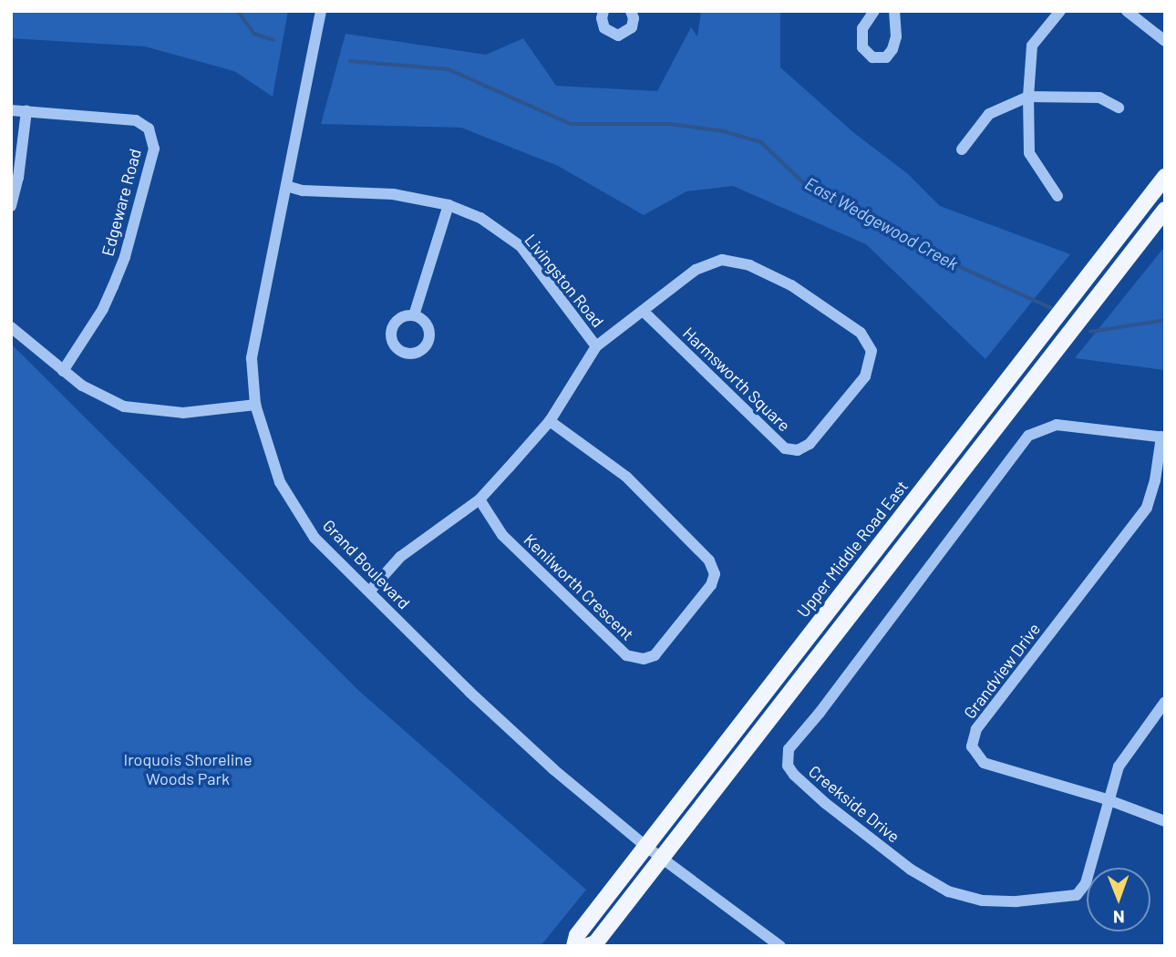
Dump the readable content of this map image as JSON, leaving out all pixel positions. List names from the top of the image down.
{
  "streets": {
    "main road": ["Upper Middle Road East"],
    "street": [
      "Edgeware Road",
      "Livingston Road",
      "Harmsworth Square",
      "Grand Boulevard",
      "Kenilworth Crescent",
      "Grandview Drive",
      "Creekside Drive"
    ]
  },
  "crossings": [
    ["Livingston Road", "Harmsworth Square"],
    ["Livingston Road", "Grand Boulevard"],
    ["Harmsworth Square", "Grand Boulevard"],
    ["Harmsworth Square", "Kenilworth Crescent"],
    ["Upper Middle Road East", "Grand Boulevard"],
    ["Grandview Drive", "Creekside Drive"]
  ],
  "water": ["East Wedgewood Creek"],
  "parks": ["Iroquois Shoreline Woods Park"],
  "north": "bottom"
}
